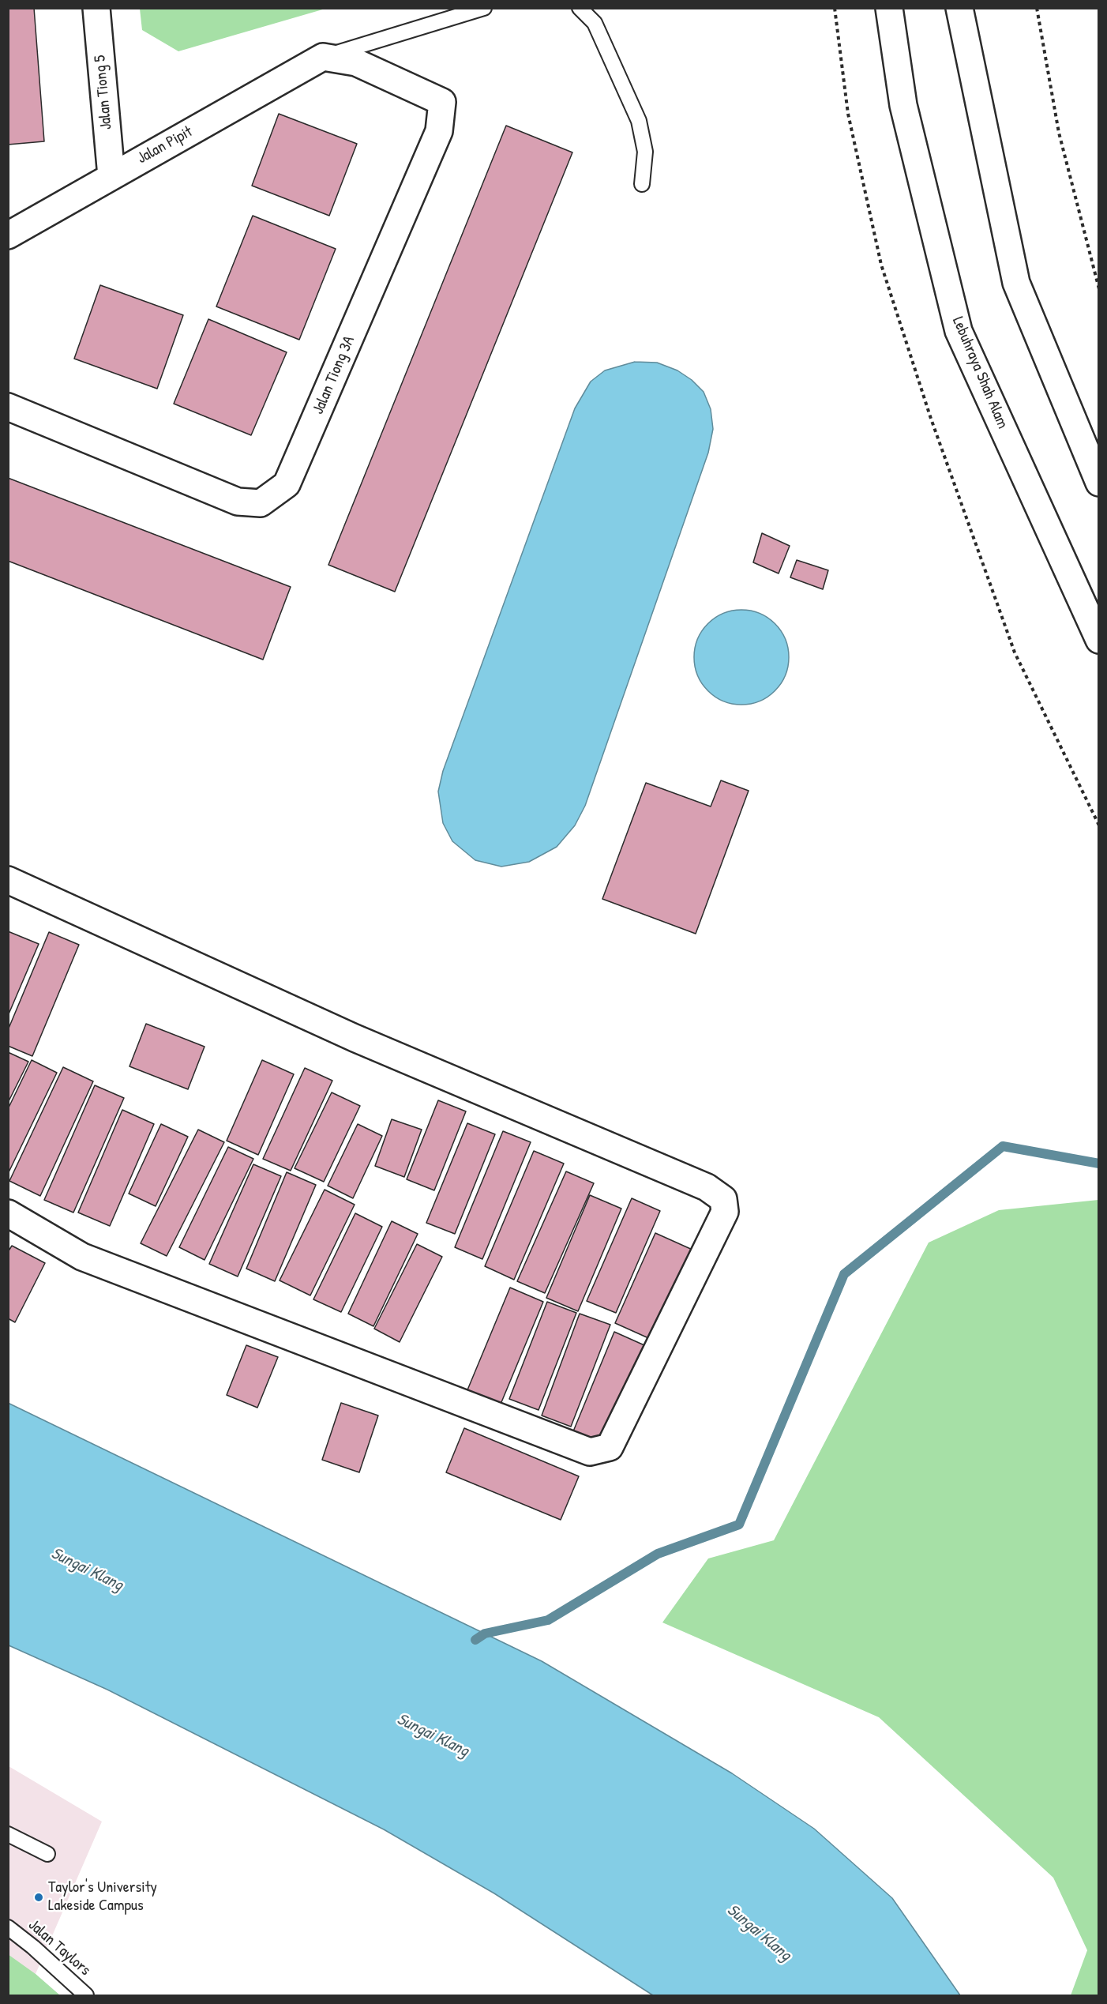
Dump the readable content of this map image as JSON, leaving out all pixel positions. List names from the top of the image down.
{
  "streets": {
    "main road": [
      "Jalan Tiong 5",
      "Jalan Pipit",
      "Lebuhraya Shah Alam",
      "Jalan Tiong 3A"
    ],
    "lane": ["Jalan Taylors"]
  },
  "crossings": [
    ["Jalan Tiong 5", "Jalan Pipit"],
    ["Jalan Pipit", "Jalan Tiong 3A"]
  ],
  "water": ["Sungai Klang"],
  "places": ["Taylor's University Lakeside Campus"]
}
